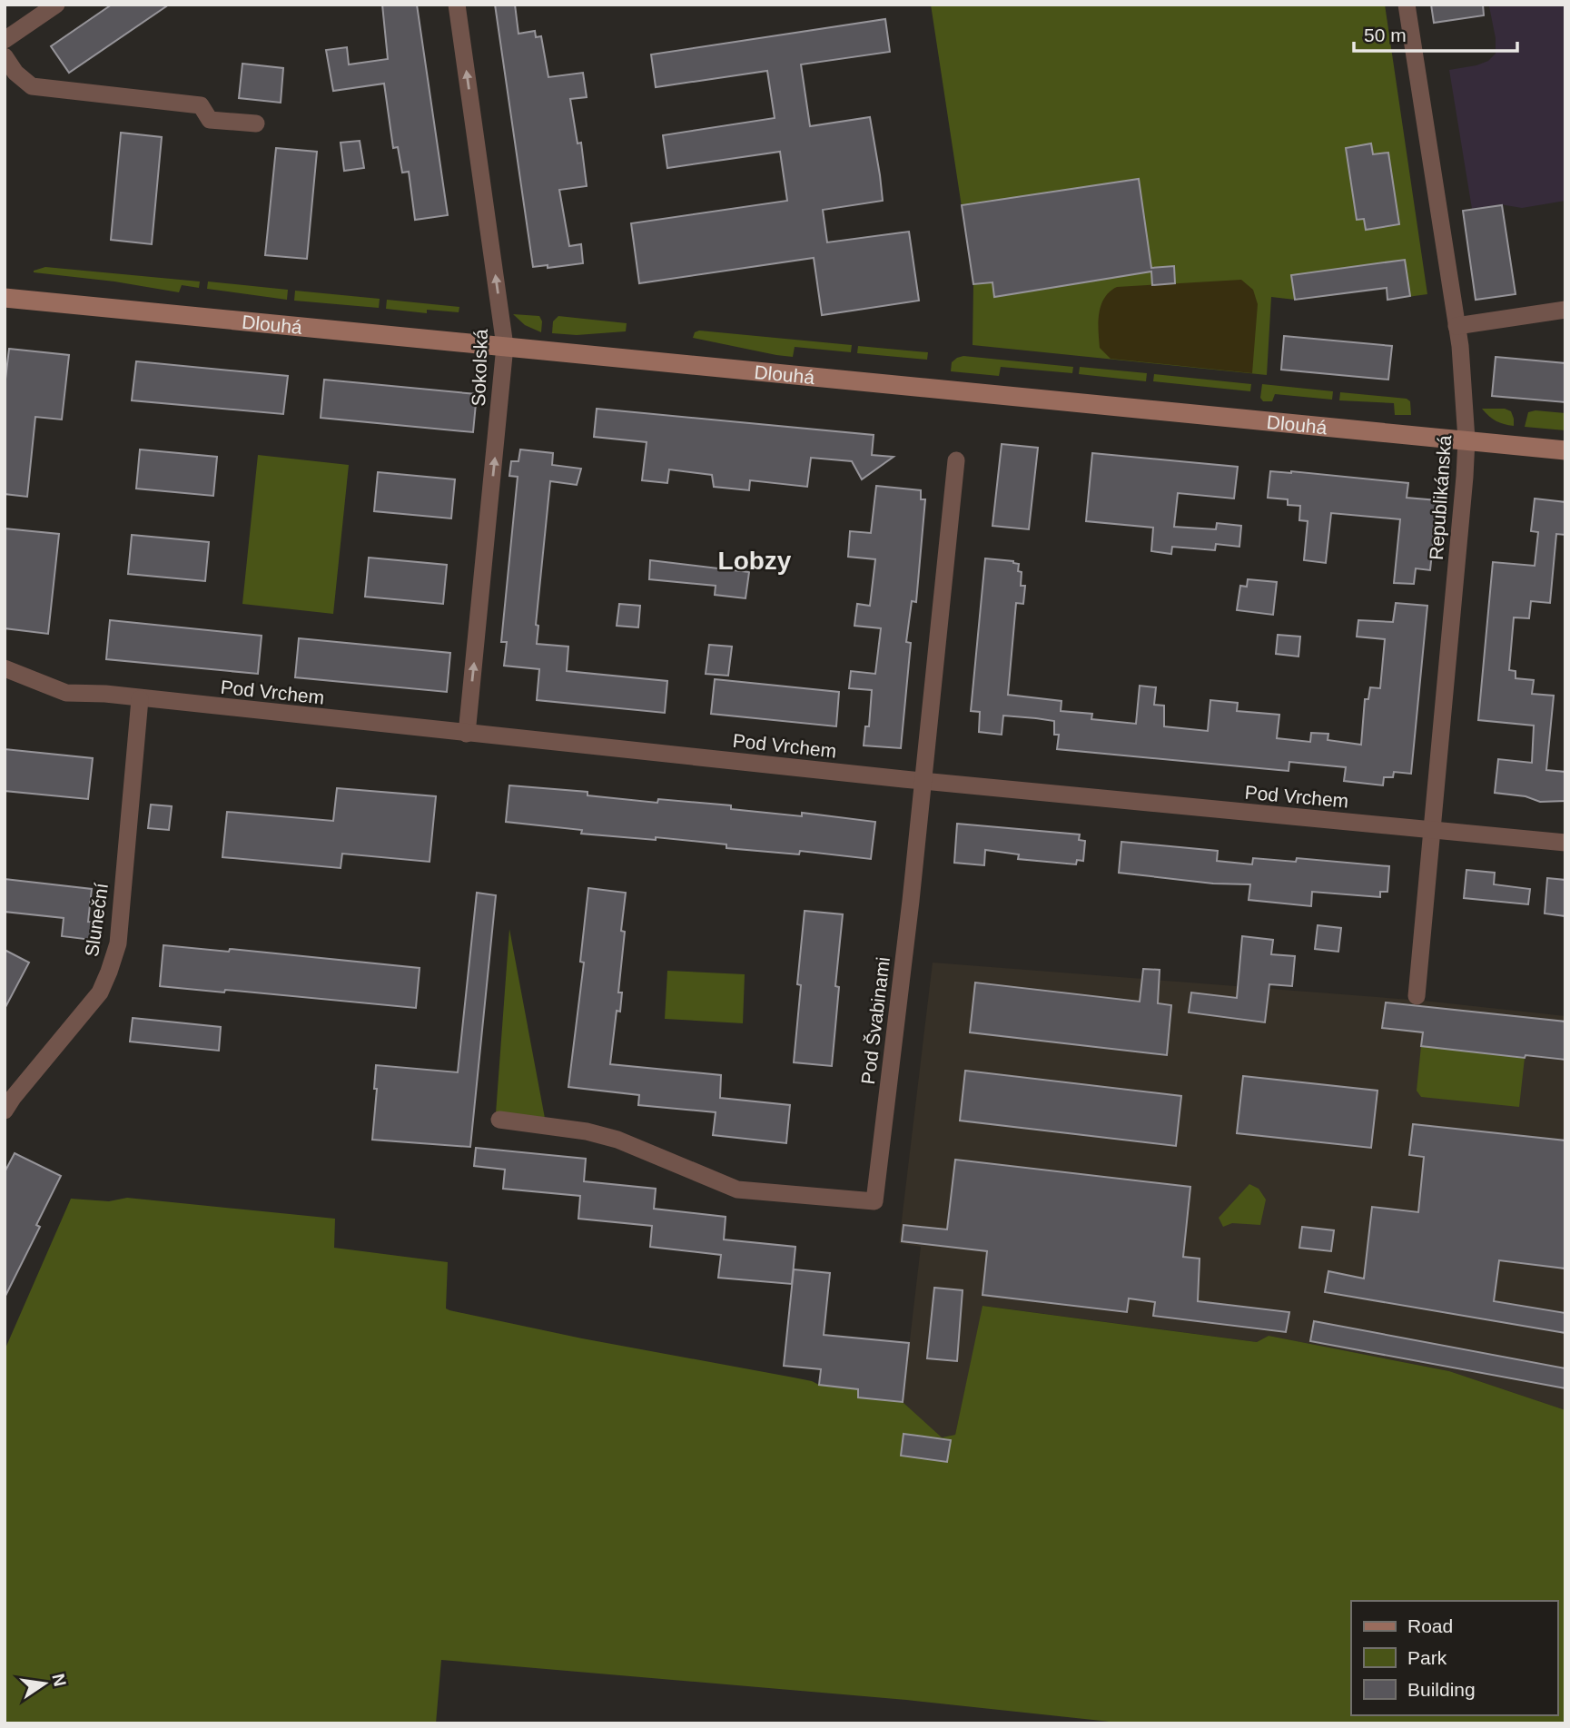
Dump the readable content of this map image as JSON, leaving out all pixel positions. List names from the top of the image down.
{
  "streets": {
    "street": [
      "Dlouhá",
      "Sokolská",
      "Republikánská",
      "Pod Vrchem",
      "Sluneční",
      "Pod Švabinami"
    ]
  },
  "crossings": [
    ["Dlouhá", "Sokolská"],
    ["Dlouhá", "Republikánská"],
    ["Sokolská", "Pod Vrchem"],
    ["Republikánská", "Pod Vrchem"],
    ["Pod Vrchem", "Sluneční"],
    ["Pod Vrchem", "Pod Švabinami"]
  ],
  "one_way": ["Sokolská"],
  "districts": ["Lobzy"],
  "legend": ["Road", "Park", "Building"],
  "scale_bar": "50 m",
  "north": "right"
}
